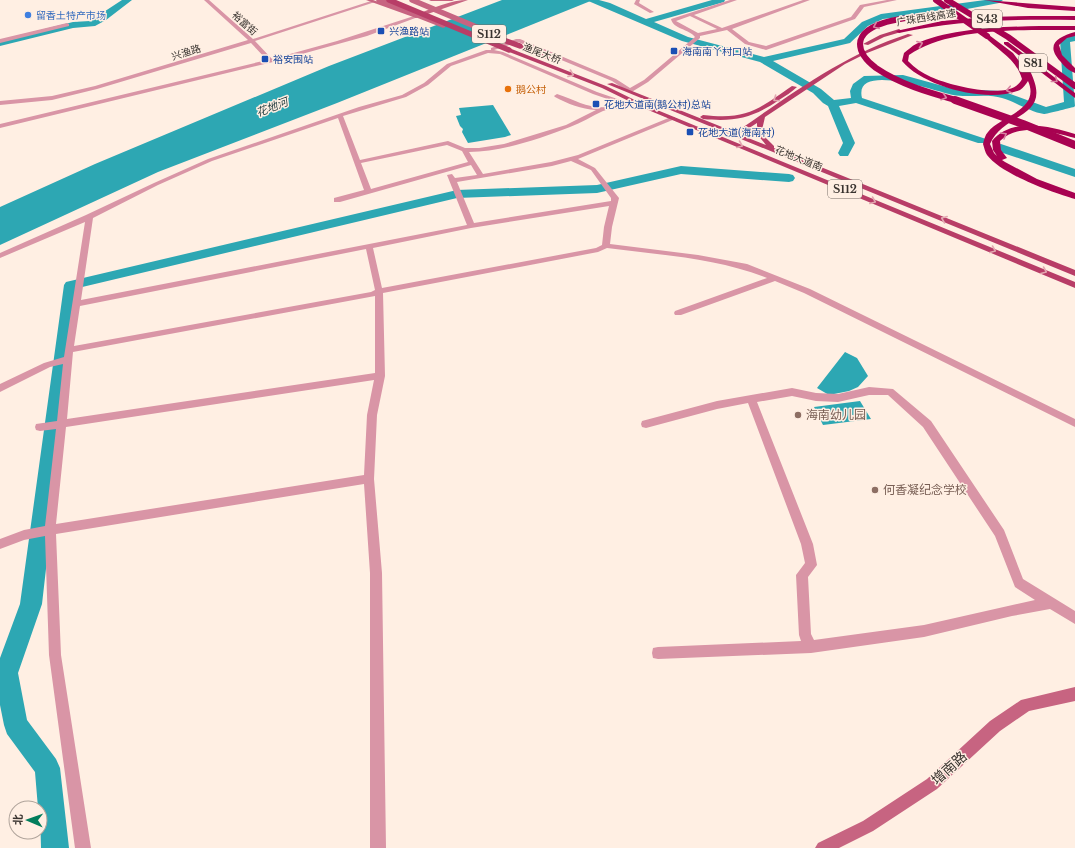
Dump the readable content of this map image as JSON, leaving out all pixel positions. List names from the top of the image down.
{
  "streets": {
    "highway": ["广珠西线高速", "S43", "S81"],
    "main road": [
      "S112",
      "渔尾大桥",
      "花地大道南",
      "增南路"
    ],
    "street": ["裕富街", "兴渔路"]
  },
  "crossings": [
    ["广珠西线高速", "S43"],
    ["广珠西线高速", "花地大道南"],
    ["S43", "花地大道南"],
    ["裕富街", "兴渔路"],
    ["S112", "花地大道南"],
    ["渔尾大桥", "花地大道南"]
  ],
  "one_way": ["渔尾大桥"],
  "water": ["花地河"],
  "places": {
    "other": [
      "留香土特产市场",
      "鹅公村",
      "海南幼儿园",
      "何香凝纪念学校"
    ],
    "transit": [
      "兴渔路站",
      "海南南丫村口站",
      "裕安围站",
      "花地大道南(鹅公村)总站",
      "花地大道(海南村)"
    ]
  },
  "north": "left"
}
